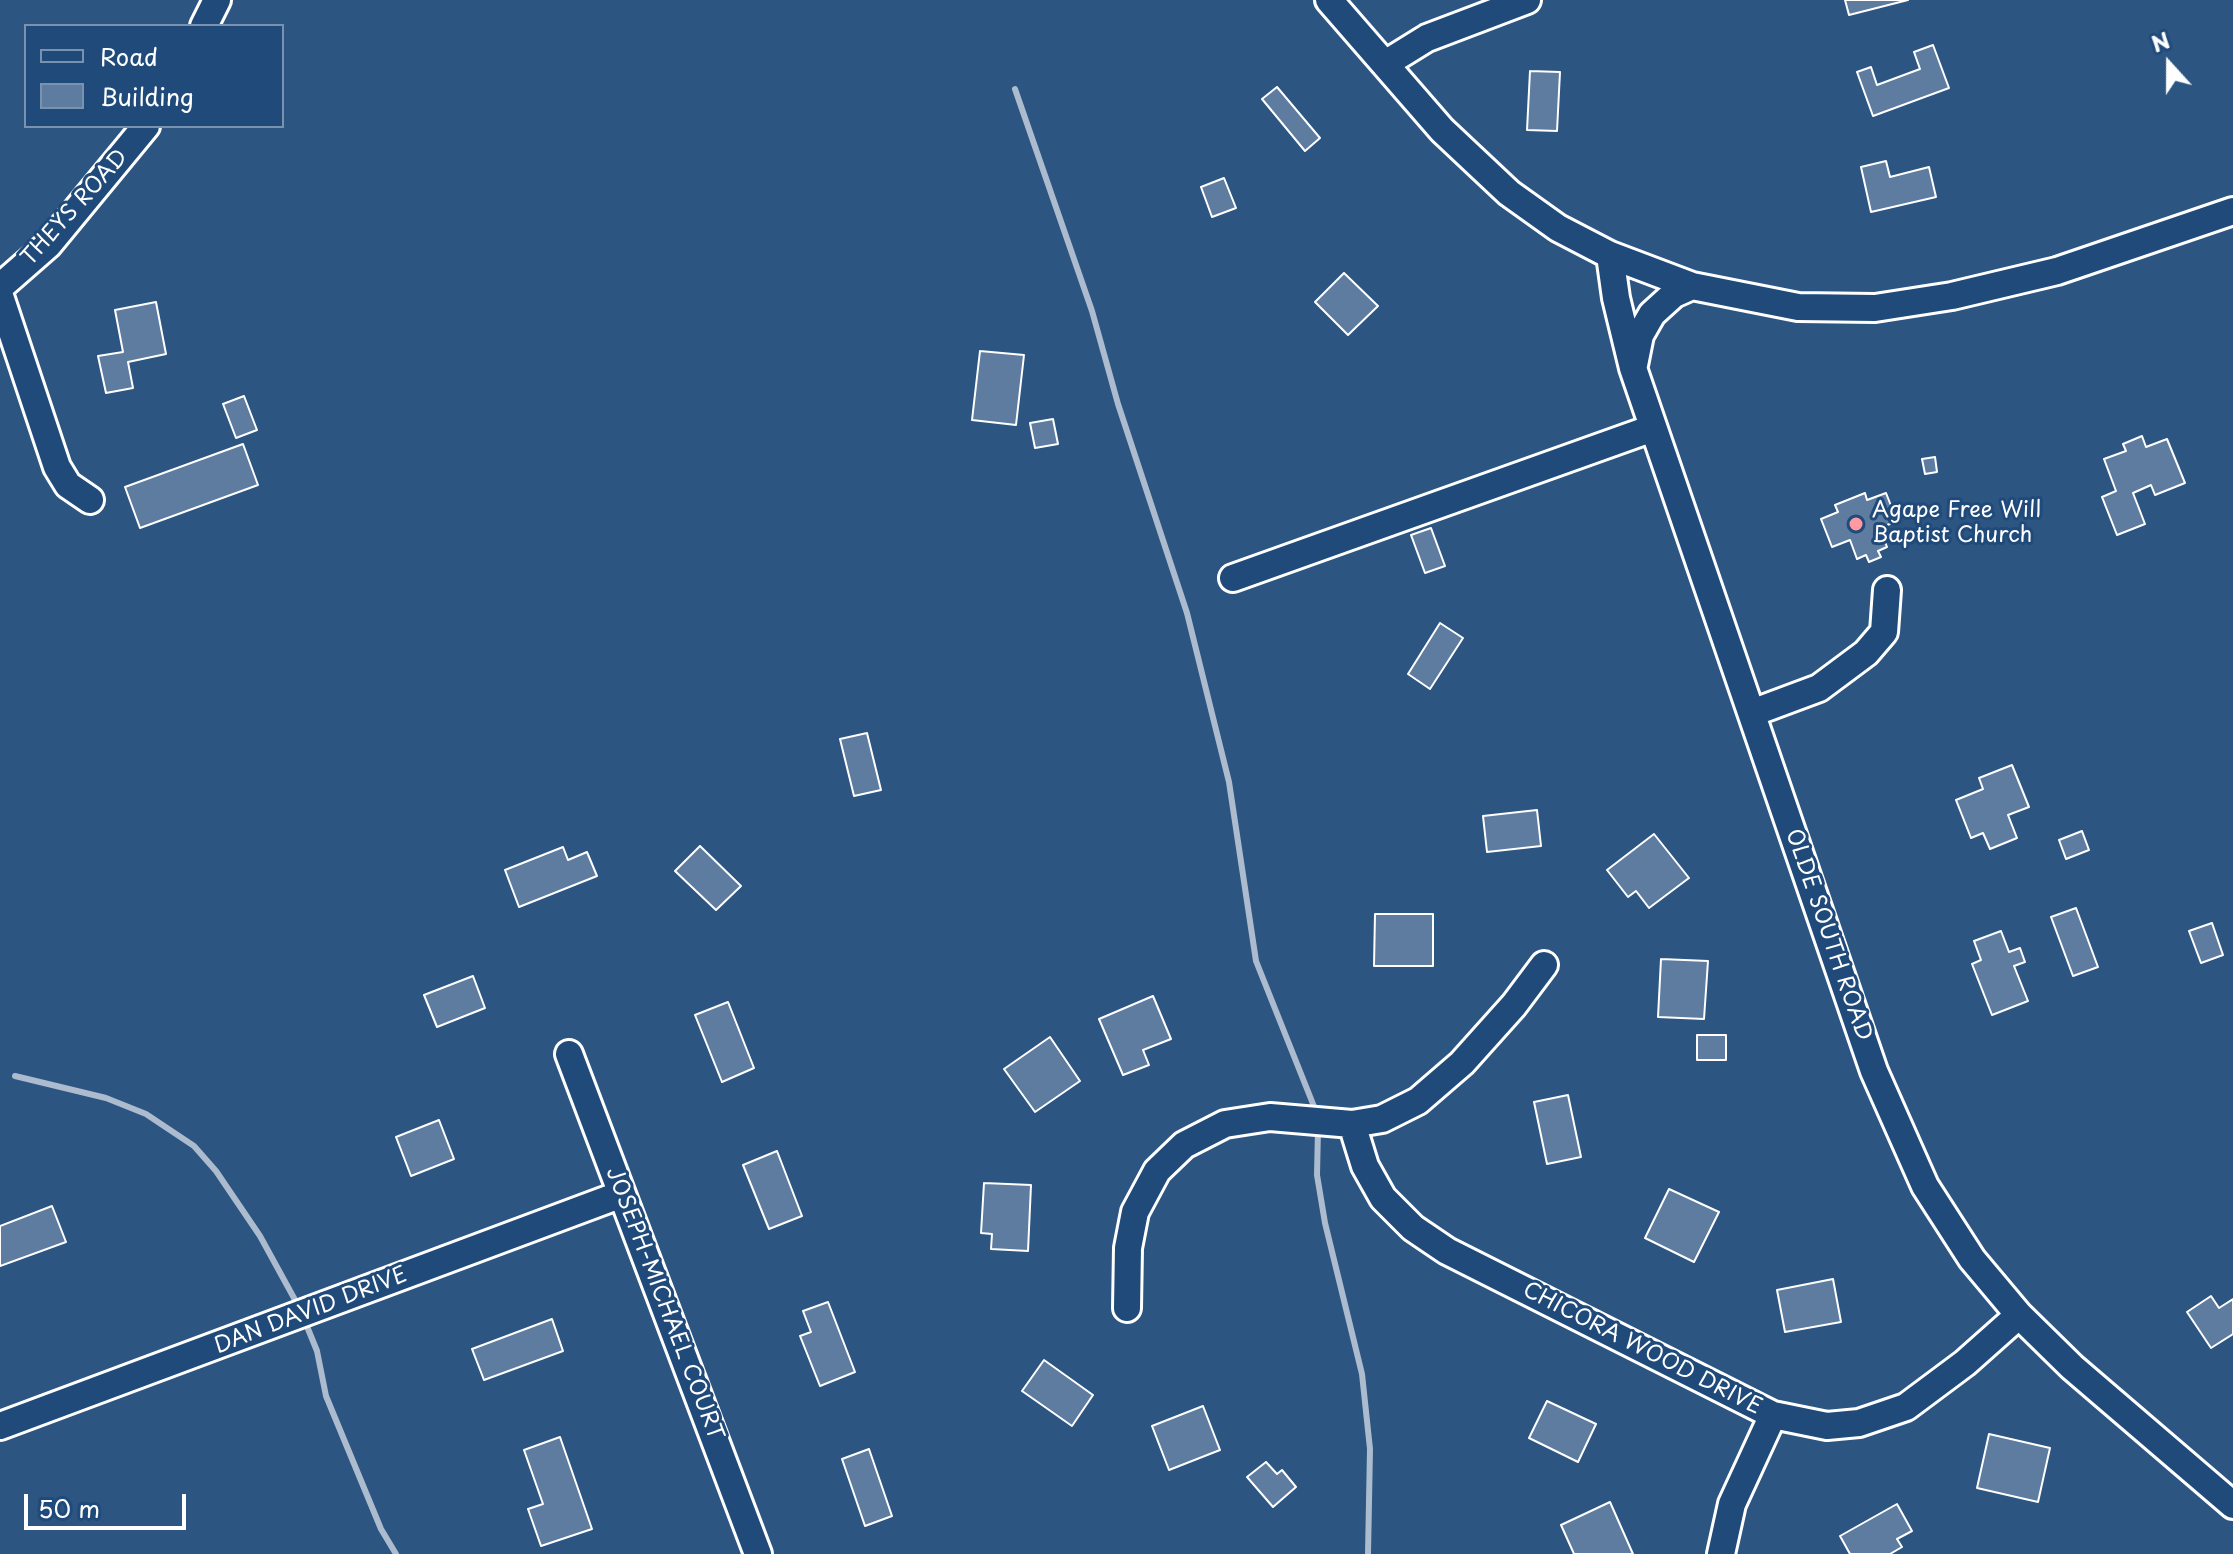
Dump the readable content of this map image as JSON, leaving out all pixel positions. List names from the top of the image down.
{
  "streets": {
    "street": [
      "THEYS ROAD",
      "OLDE SOUTH ROAD",
      "JOSEPH-MICHAEL COURT",
      "DAN DAVID DRIVE",
      "CHICORA WOOD DRIVE"
    ]
  },
  "crossings": [
    ["OLDE SOUTH ROAD", "CHICORA WOOD DRIVE"],
    ["JOSEPH-MICHAEL COURT", "DAN DAVID DRIVE"]
  ],
  "places": ["Agape Free Will Baptist Church"],
  "legend": ["Road", "Building"],
  "scale_bar": "50 m",
  "north": "top"
}
